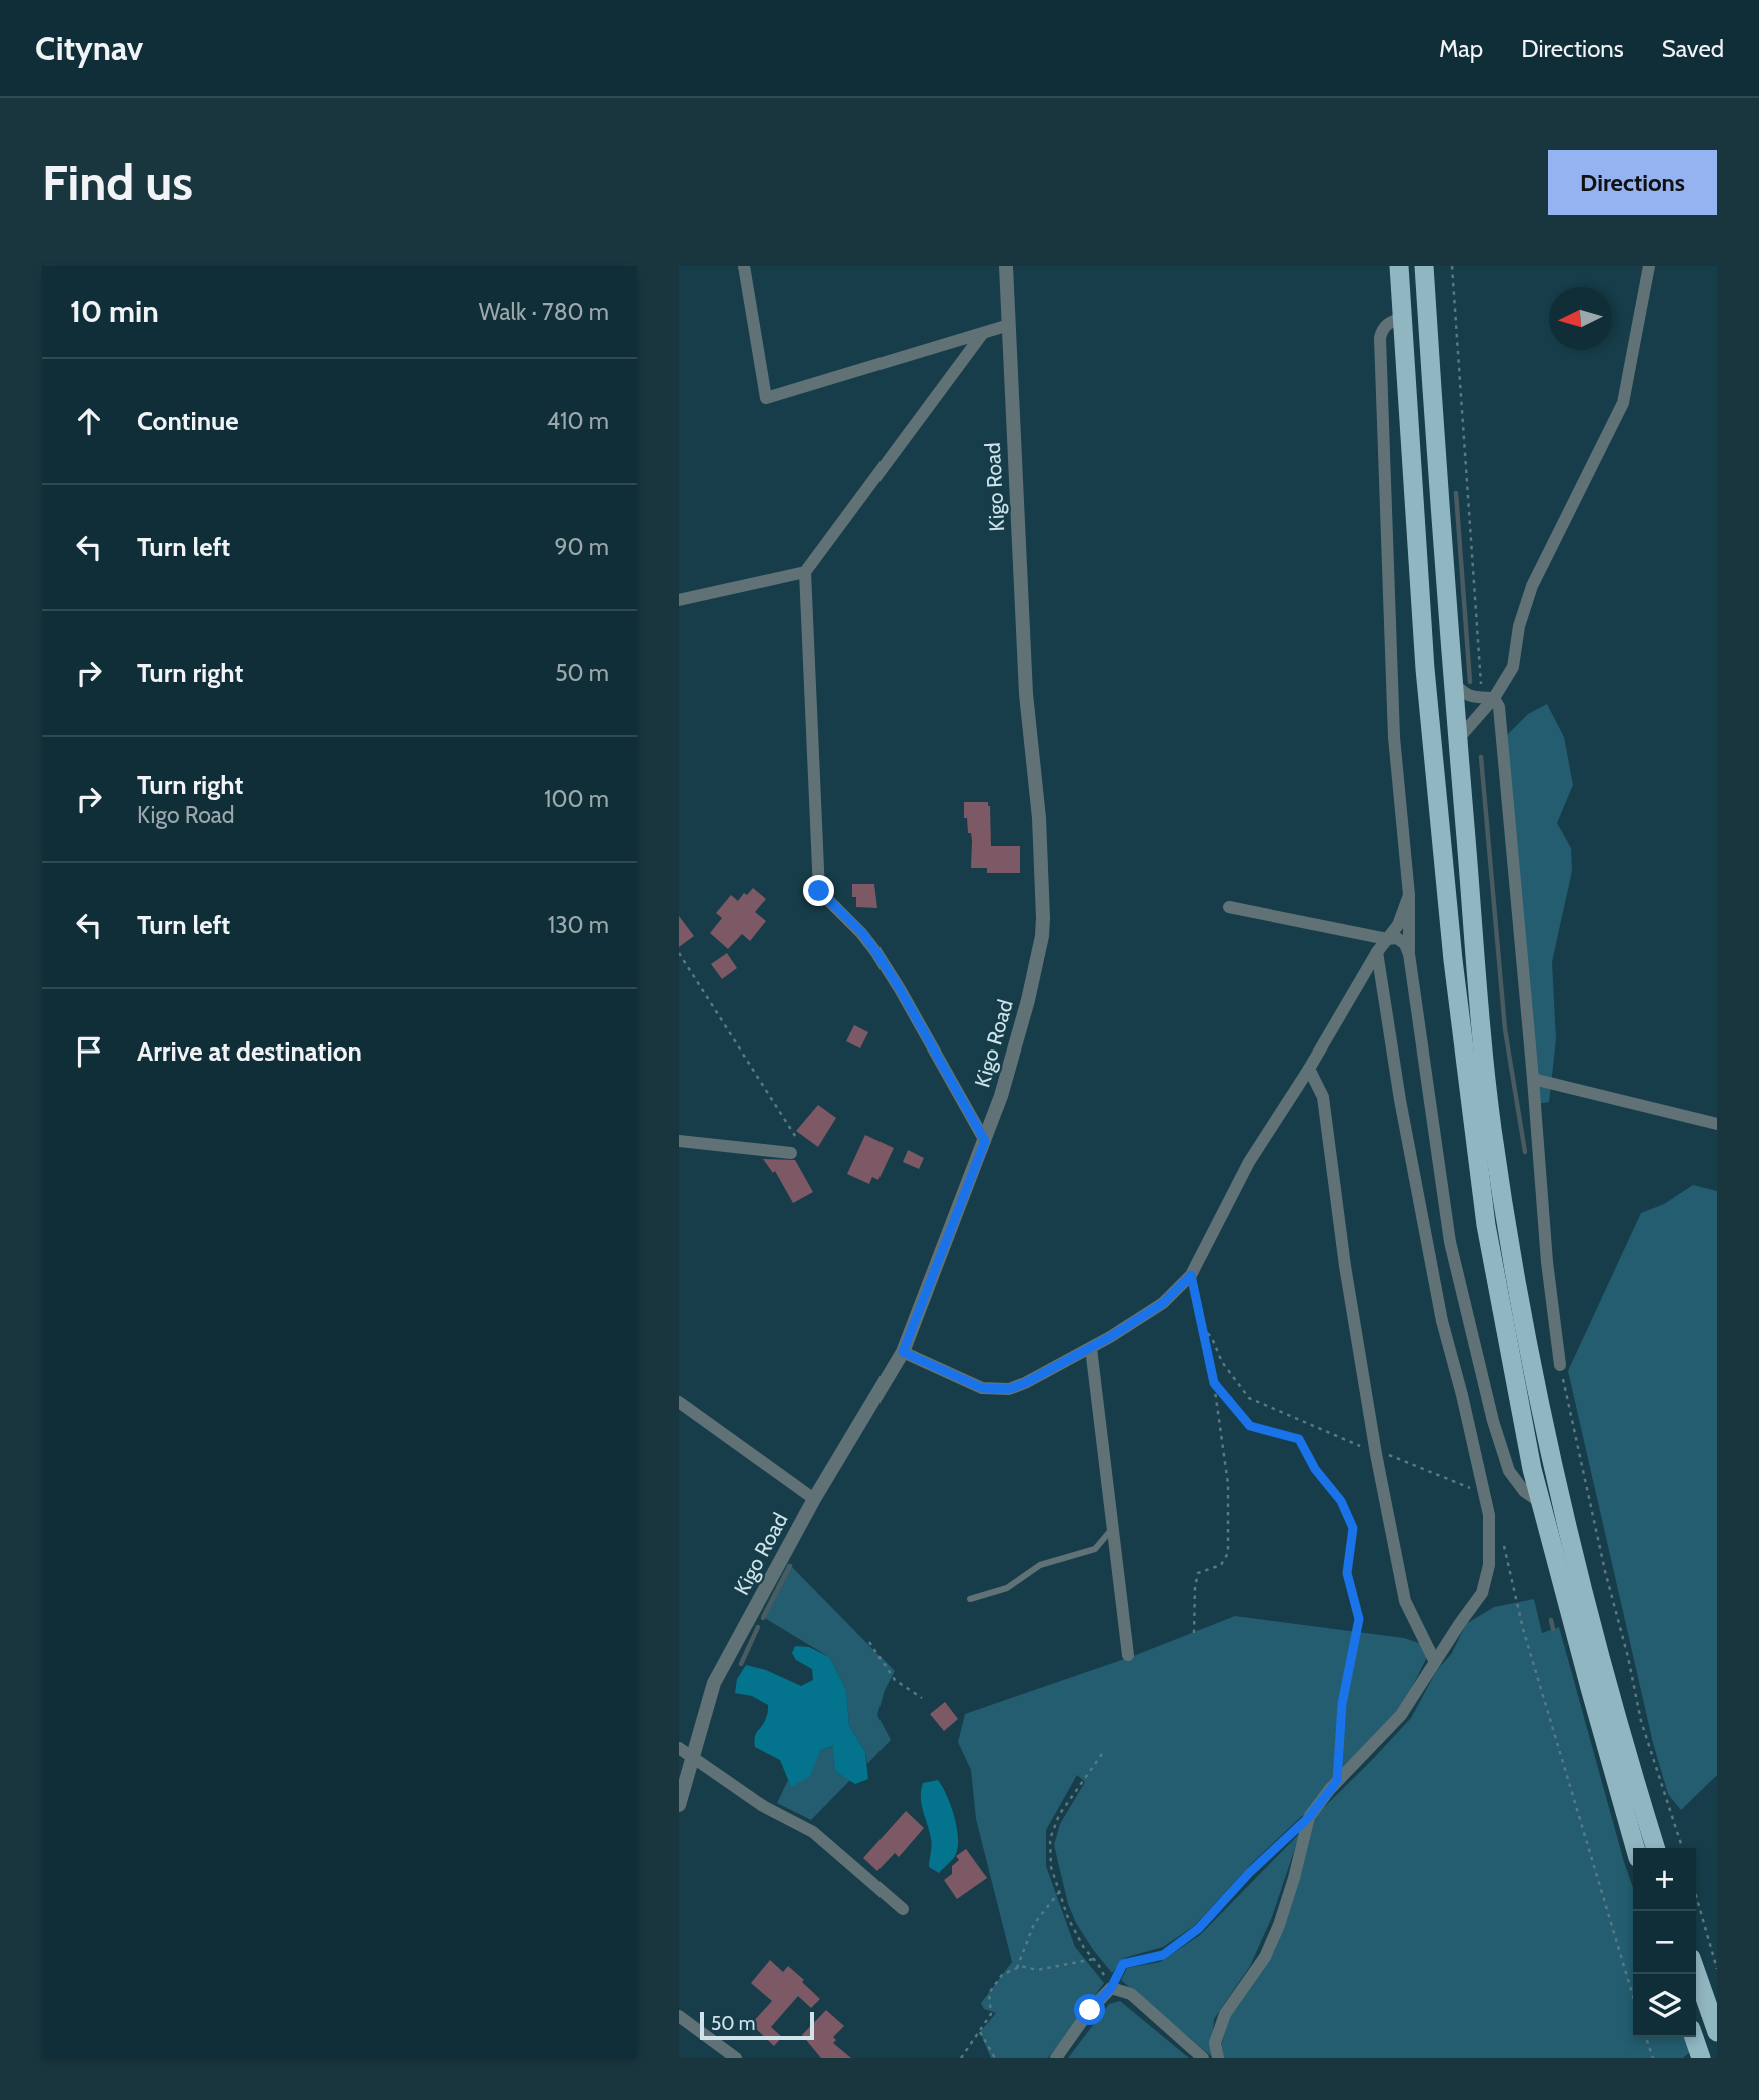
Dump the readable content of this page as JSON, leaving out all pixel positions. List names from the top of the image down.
{
  "streets": {
    "street": ["Kigo Road"]
  },
  "scale_bar": "50 m",
  "north": "left",
  "page": {
    "header": "Citynav",
    "nav": ["Map", "Directions", "Saved"],
    "buttons": "Directions",
    "title": "Find us",
    "heading": ["10 min", "Walk · 780 m"],
    "list": [
      ["Continue", "410 m"],
      ["Turn left", "90 m"],
      ["Turn right", "50 m"],
      ["Turn right", "Kigo Road", "100 m"],
      ["Turn left", "130 m"],
      "Arrive at destination"
    ],
    "map_buttons": ["+", "−"],
    "scale": "50 m"
  }
}
